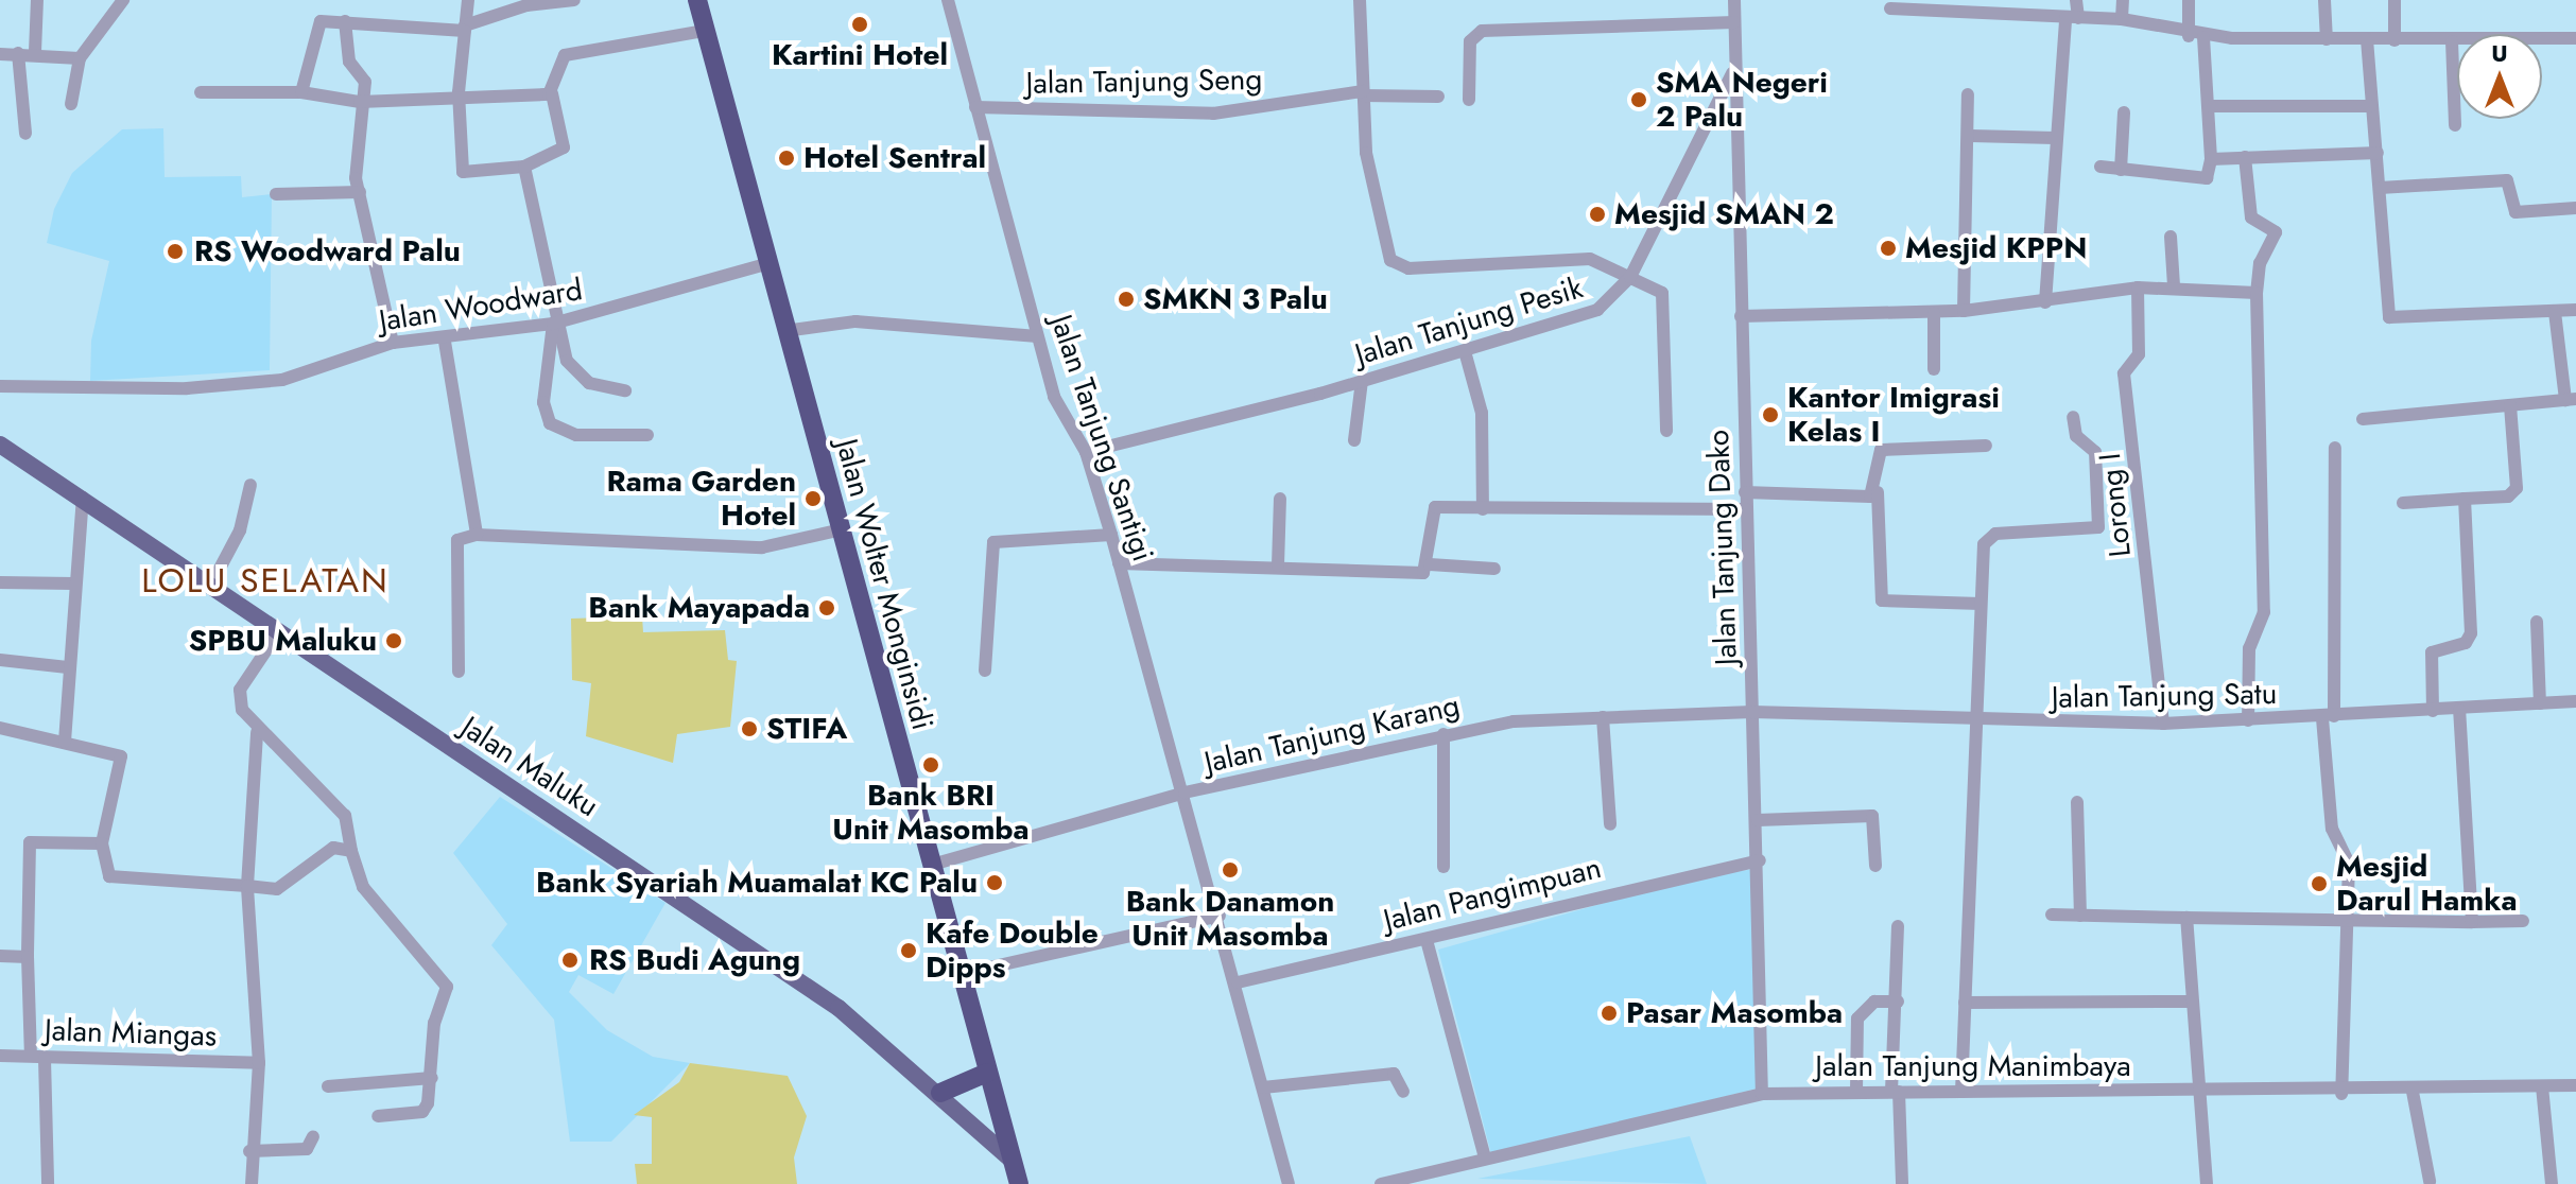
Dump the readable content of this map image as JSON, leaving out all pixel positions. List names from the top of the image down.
{
  "streets": {
    "highway": ["Jalan Wolter Monginsidi"],
    "main road": ["Jalan Maluku"],
    "street": [
      "Jalan Tanjung Seng",
      "Jalan Woodward",
      "Jalan Tanjung Pesik",
      "Jalan Tanjung Santigi",
      "Lorong I",
      "Jalan Tanjung Dako",
      "Jalan Tanjung Satu",
      "Jalan Tanjung Karang",
      "Jalan Pangimpuan",
      "Jalan Miangas",
      "Jalan Tanjung Manimbaya"
    ]
  },
  "crossings": [
    ["Jalan Tanjung Seng", "Jalan Tanjung Santigi"],
    ["Jalan Woodward", "Jalan Wolter Monginsidi"],
    ["Jalan Tanjung Pesik", "Jalan Tanjung Santigi"],
    ["Jalan Tanjung Pesik", "Jalan Tanjung Dako"],
    ["Jalan Tanjung Santigi", "Jalan Tanjung Karang"],
    ["Lorong I", "Jalan Tanjung Satu"],
    ["Jalan Tanjung Dako", "Jalan Tanjung Satu"],
    ["Jalan Tanjung Dako", "Jalan Tanjung Karang"],
    ["Jalan Tanjung Dako", "Jalan Pangimpuan"],
    ["Jalan Tanjung Dako", "Jalan Tanjung Manimbaya"],
    ["Jalan Wolter Monginsidi", "Jalan Tanjung Karang"],
    ["Jalan Wolter Monginsidi", "Jalan Maluku"],
    ["Jalan Tanjung Satu", "Jalan Tanjung Karang"]
  ],
  "districts": ["LOLU SELATAN"],
  "places": [
    "Kartini Hotel",
    "SMA Negeri 2 Palu",
    "Hotel Sentral",
    "Mesjid SMAN 2",
    "Mesjid KPPN",
    "RS Woodward Palu",
    "SMKN 3 Palu",
    "Kantor Imigrasi Kelas I",
    "Rama Garden Hotel",
    "Bank Mayapada",
    "SPBU Maluku",
    "STIFA",
    "Bank BRI Unit Masomba",
    "Bank Danamon Unit Masomba",
    "Bank Syariah Muamalat KC Palu",
    "Mesjid Darul Hamka",
    "Kafe Double Dipps",
    "RS Budi Agung",
    "Pasar Masomba"
  ],
  "north": "top"
}
